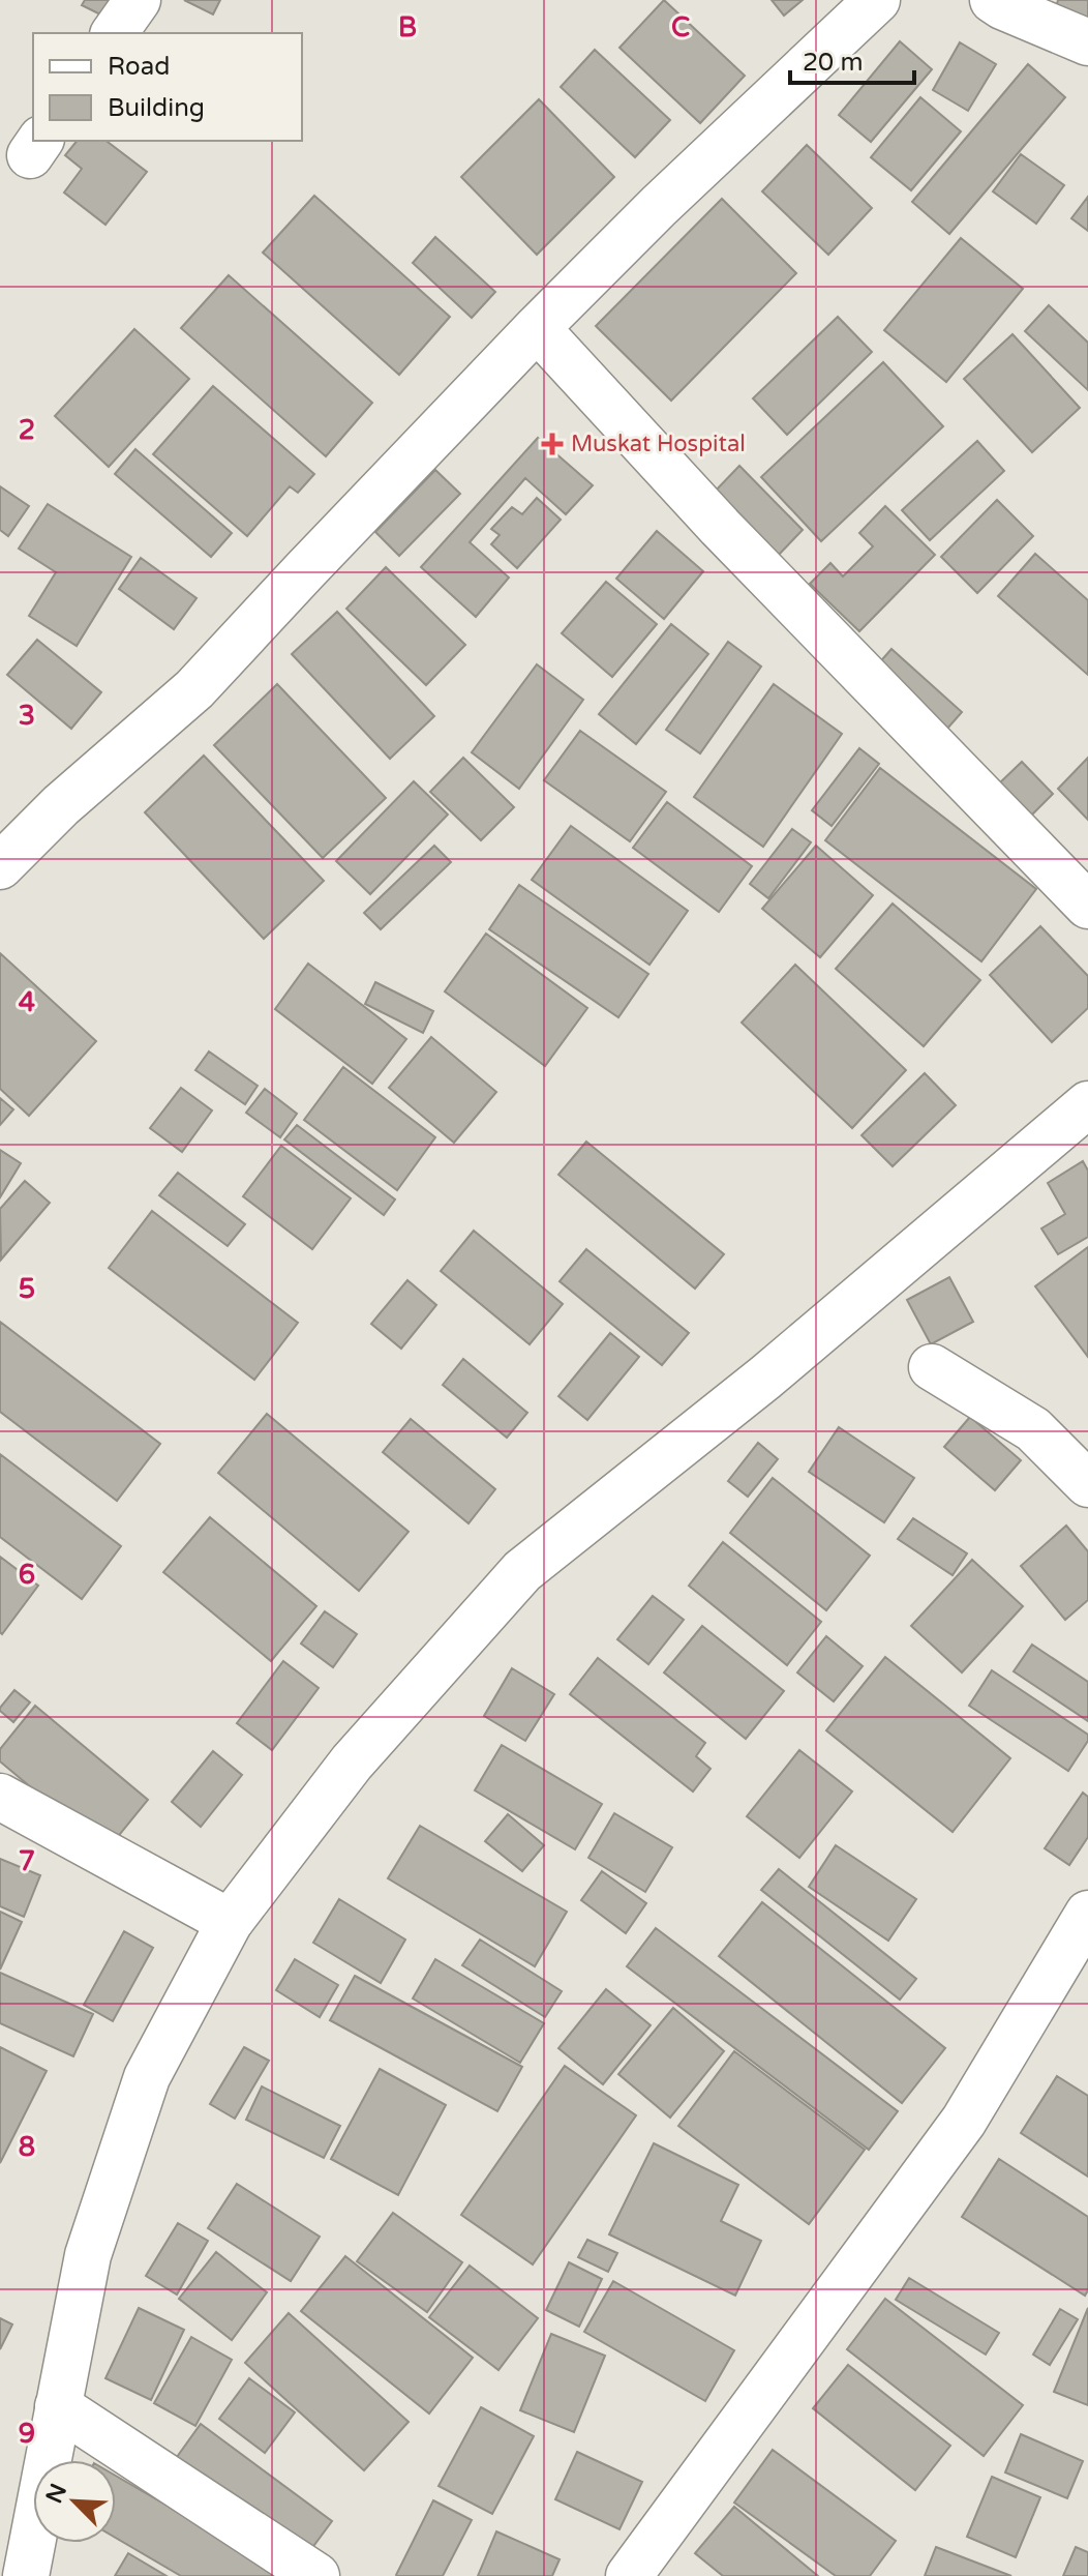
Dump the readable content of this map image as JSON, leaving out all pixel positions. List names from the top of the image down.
{
  "places": {
    "health": ["Muskat Hospital"]
  },
  "legend": ["Road", "Building"],
  "scale_bar": "20 m",
  "north": "top left",
  "grid": {
    "columns": ["B", "C"],
    "rows": [
      "2",
      "3",
      "4",
      "5",
      "6",
      "7",
      "8",
      "9"
    ]
  }
}
